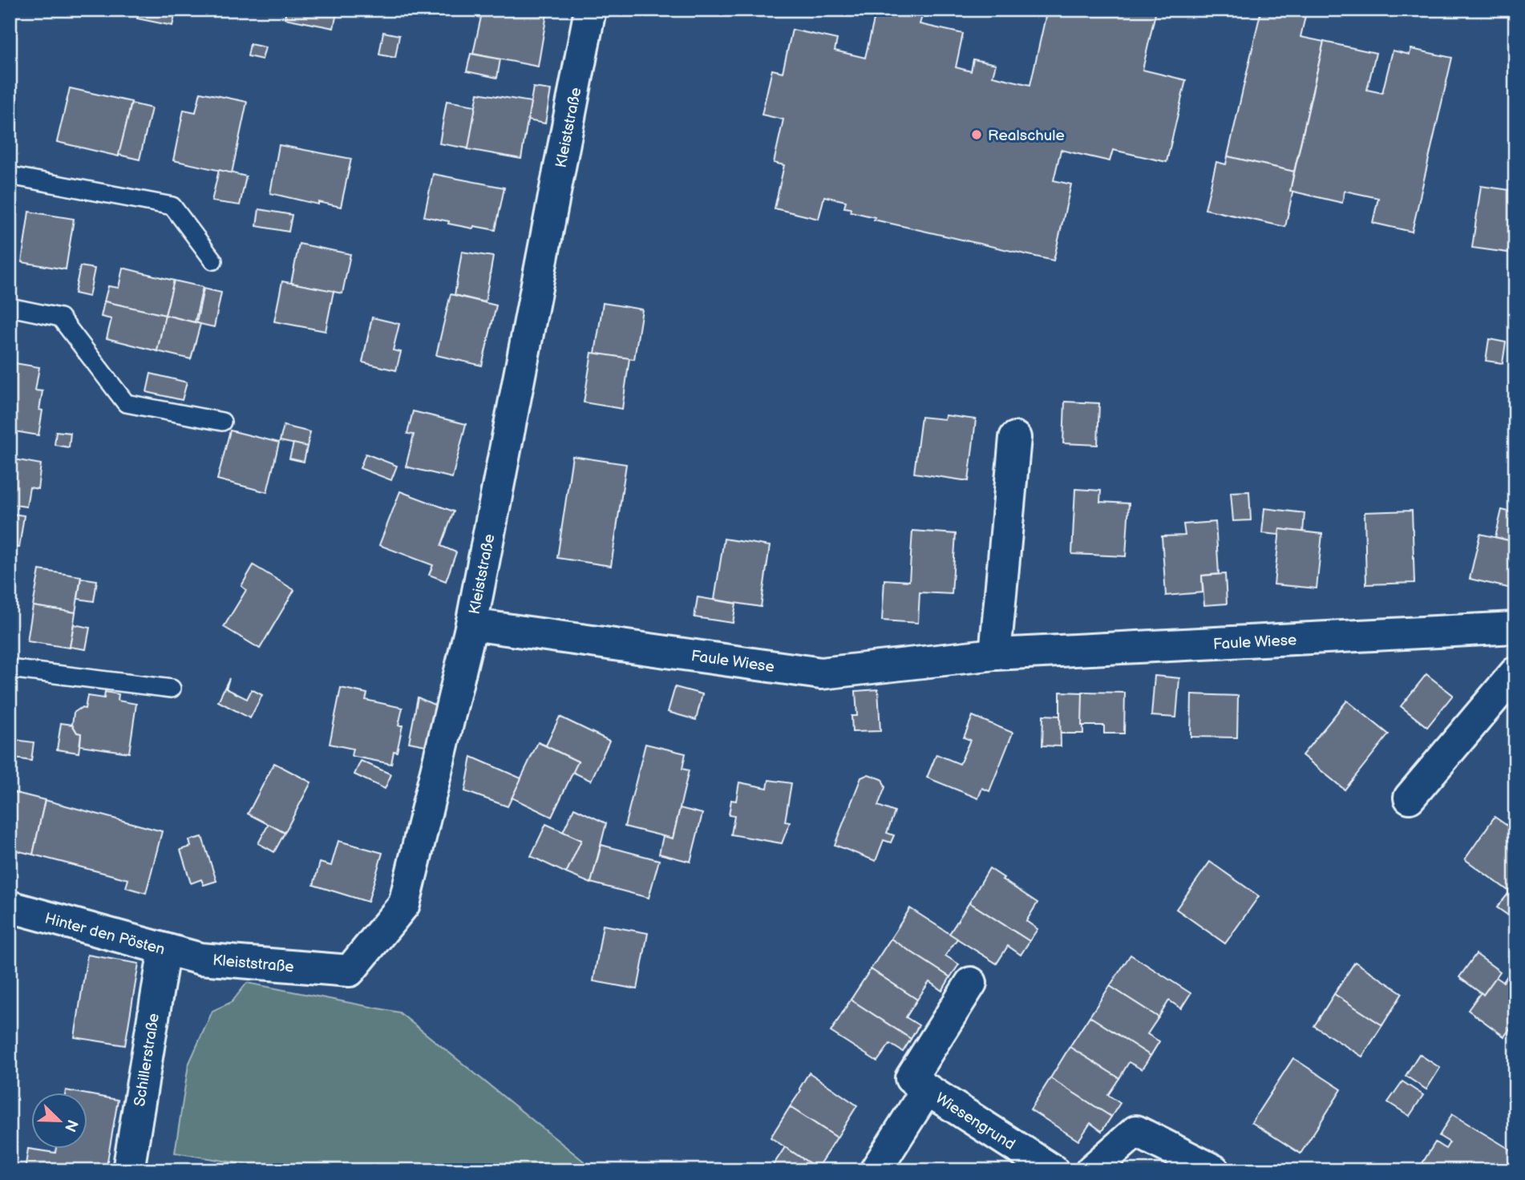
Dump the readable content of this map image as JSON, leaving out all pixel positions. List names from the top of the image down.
{
  "streets": {
    "street": [
      "Kleiststraße",
      "Faule Wiese",
      "Hinter den Pösten",
      "Schillerstraße",
      "Wiesengrund"
    ]
  },
  "crossings": [
    ["Kleiststraße", "Faule Wiese"],
    ["Kleiststraße", "Hinter den Pösten"],
    ["Hinter den Pösten", "Schillerstraße"]
  ],
  "places": ["Realschule"],
  "north": "bottom right"
}
